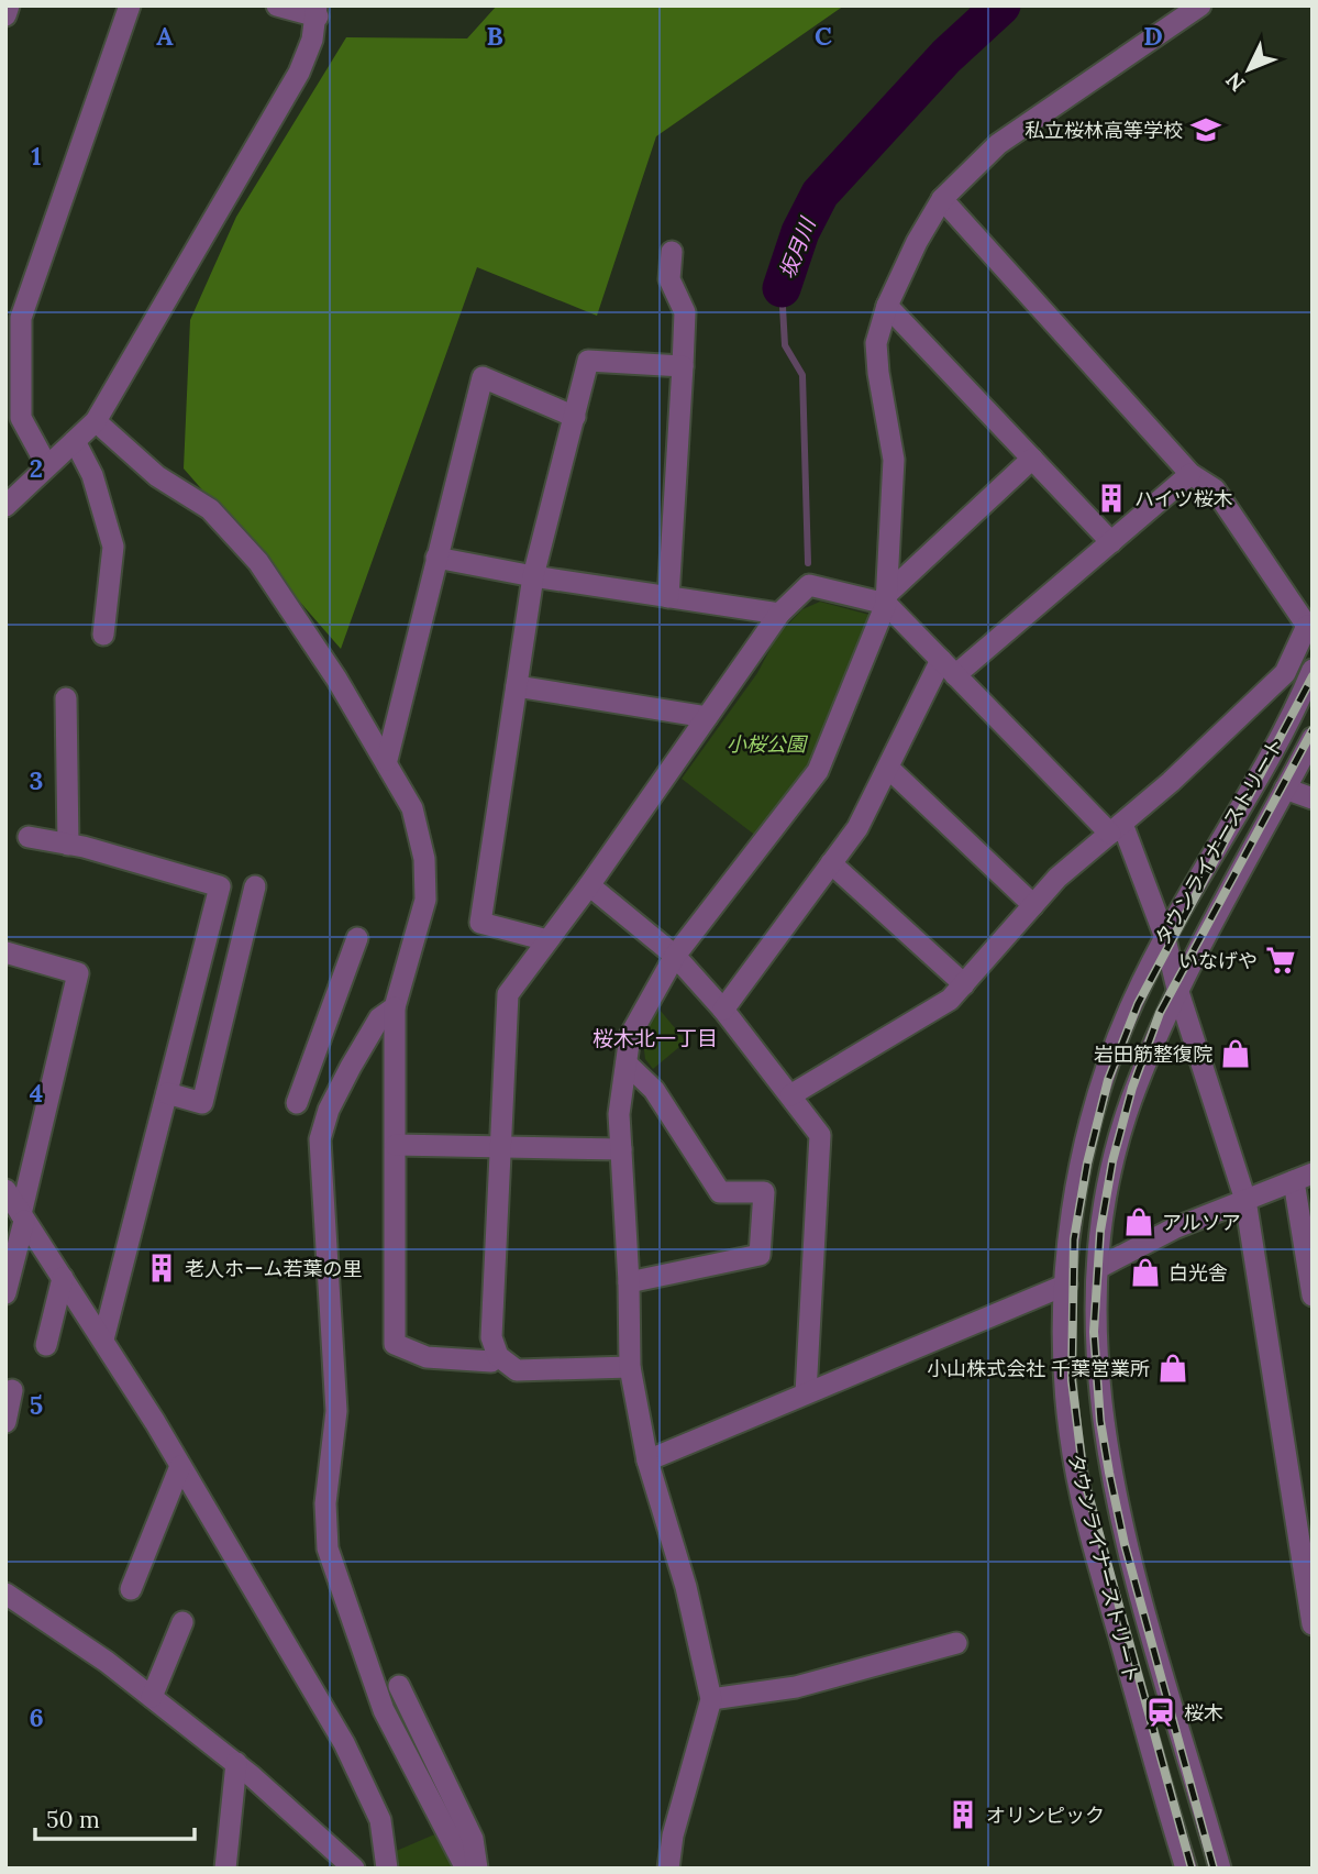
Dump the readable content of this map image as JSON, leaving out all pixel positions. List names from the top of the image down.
{
  "streets": {
    "street": ["タウンライナーストリート"]
  },
  "districts": ["桜木北一丁目"],
  "water": ["坂月川"],
  "parks": ["小桜公園"],
  "places": {
    "school or university": ["私立桜林高等学校"],
    "building": ["ハイツ桜木", "老人ホーム若葉の里", "オリンピック"],
    "supermarket": ["いなげや"],
    "shop": [
      "岩田筋整復院",
      "アルソア",
      "白光舎",
      "小山株式会社 千葉営業所"
    ],
    "station": ["桜木"]
  },
  "scale_bar": "50 m",
  "north": "bottom left",
  "grid": {
    "columns": [
      "A",
      "B",
      "C",
      "D"
    ],
    "rows": [
      "1",
      "2",
      "3",
      "4",
      "5",
      "6"
    ]
  }
}
